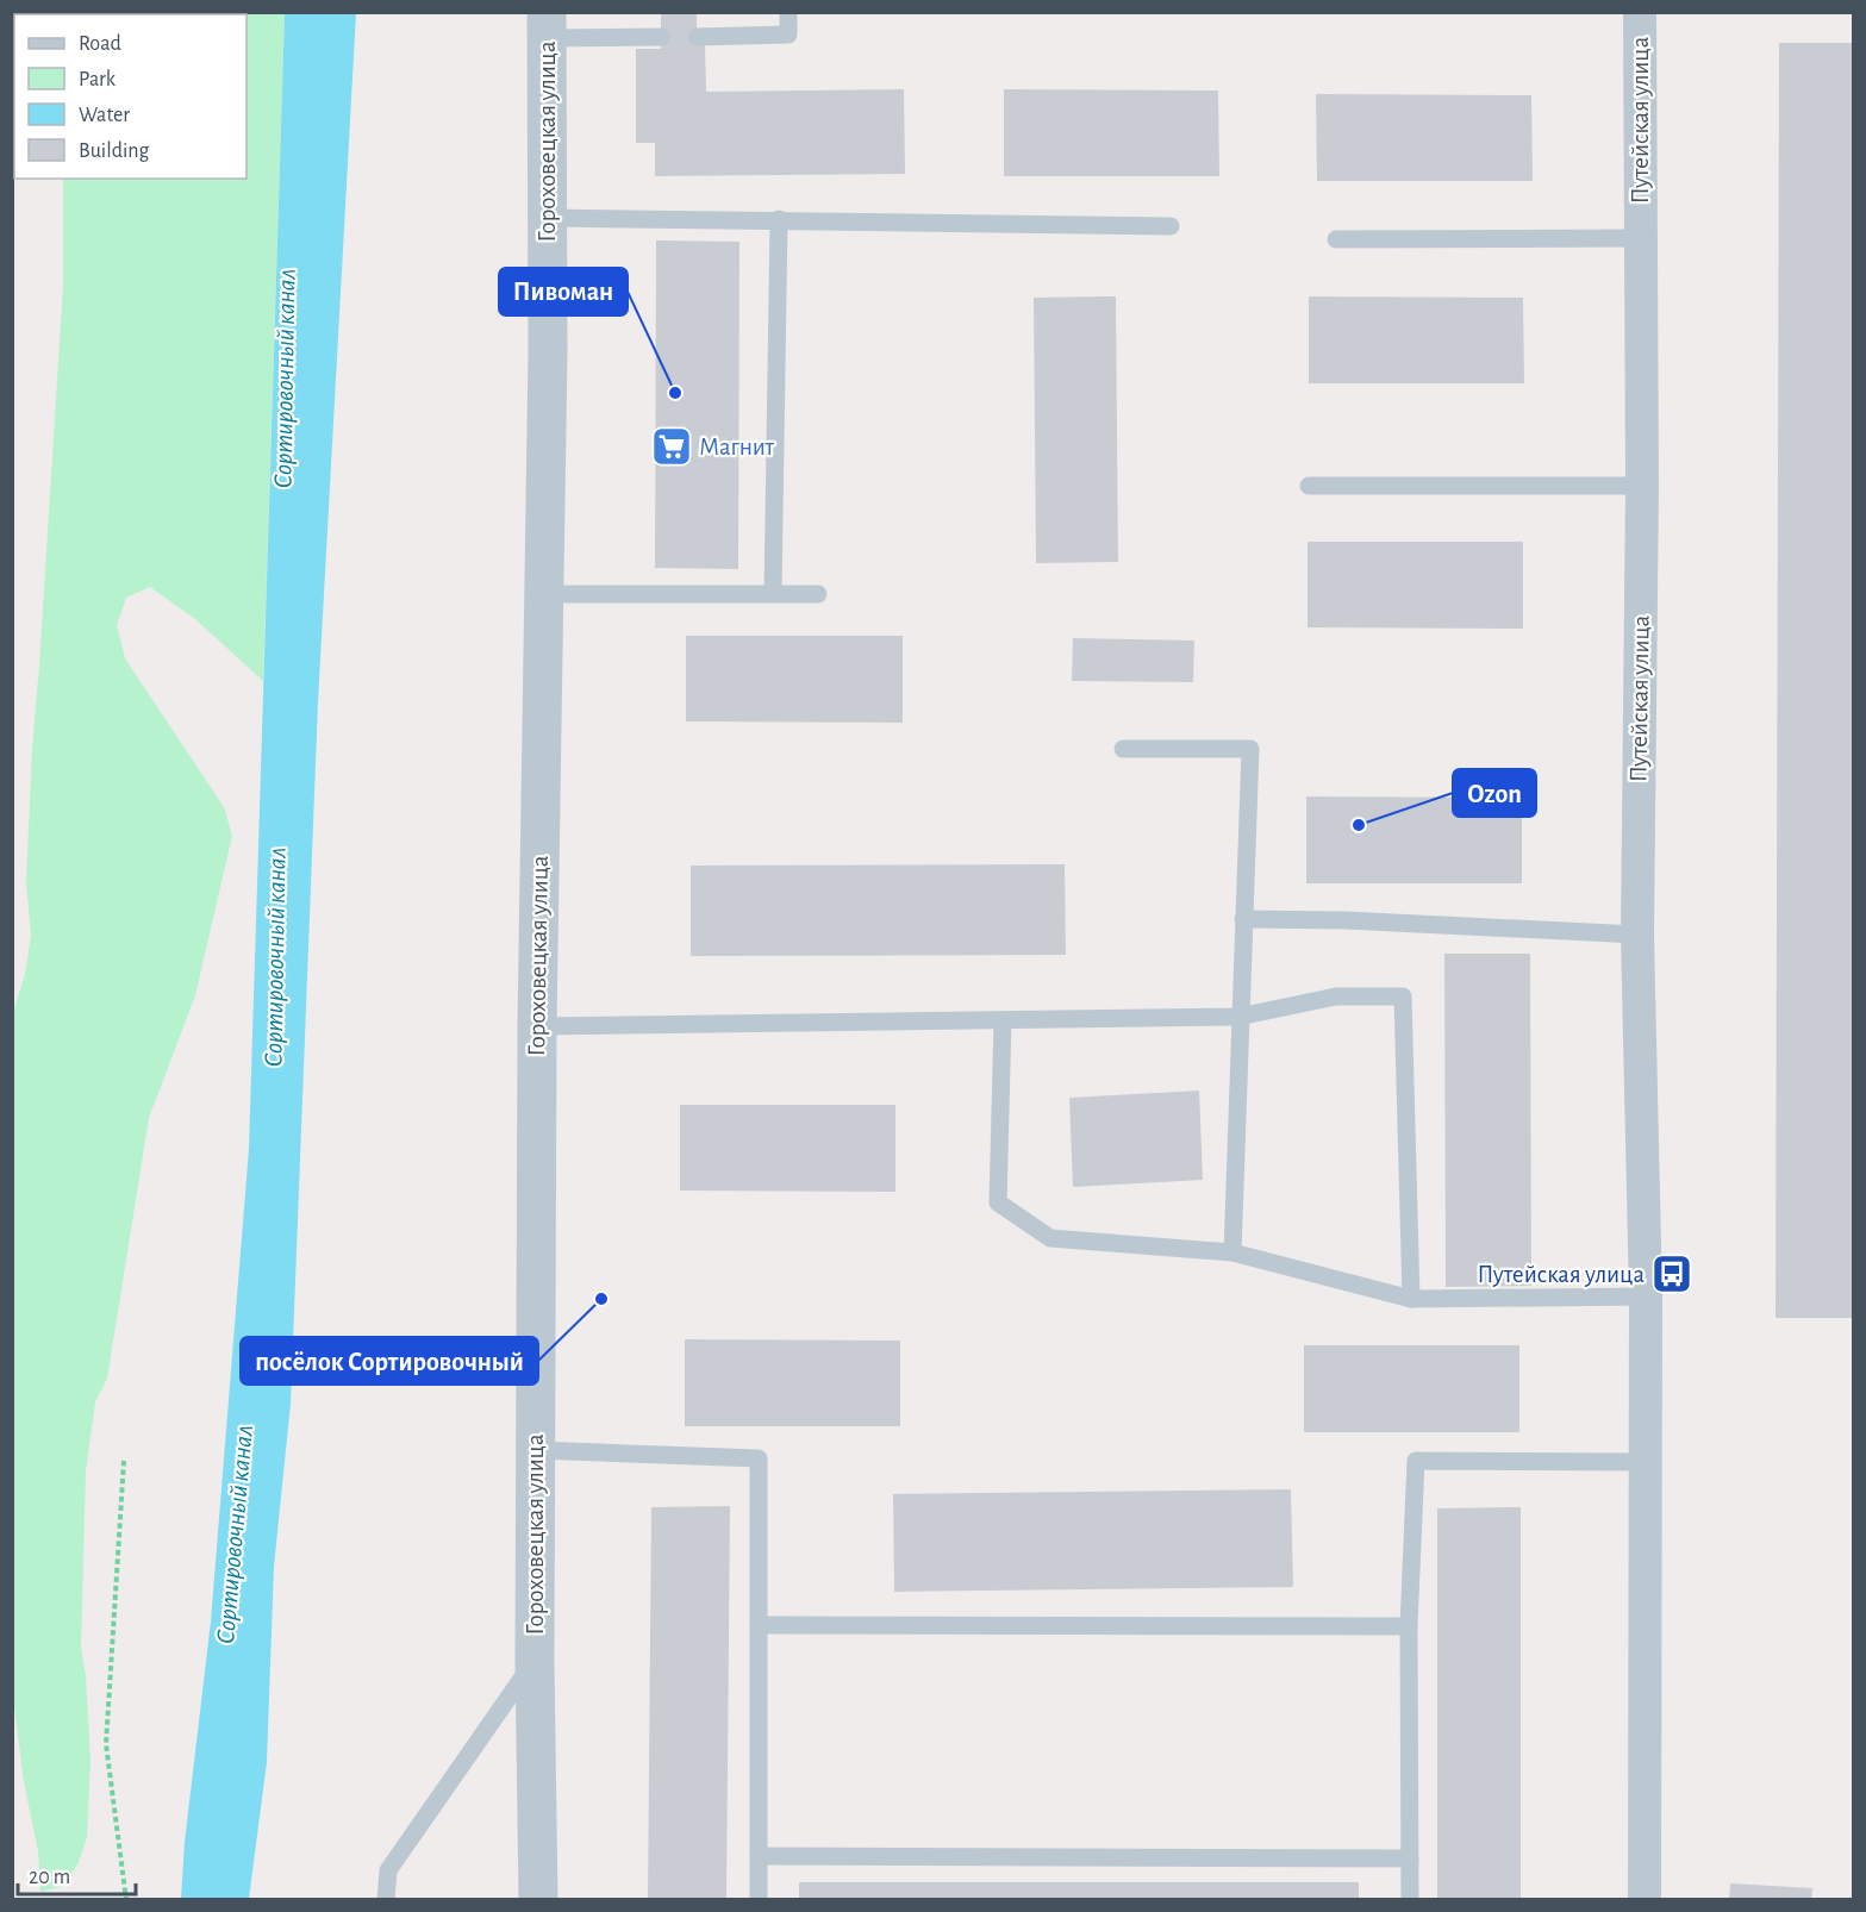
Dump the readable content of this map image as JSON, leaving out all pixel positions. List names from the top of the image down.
{
  "streets": {
    "street": ["Путейская улица", "Гороховецкая улица"]
  },
  "water": ["Сортировочный канал"],
  "places": {
    "other": ["Пивоман", "Ozon", "посёлок Сортировочный"],
    "supermarket": ["Магнит"],
    "bus stop": ["Путейская улица"]
  },
  "legend": [
    "Road",
    "Park",
    "Water",
    "Building"
  ],
  "scale_bar": "20 m"
}
